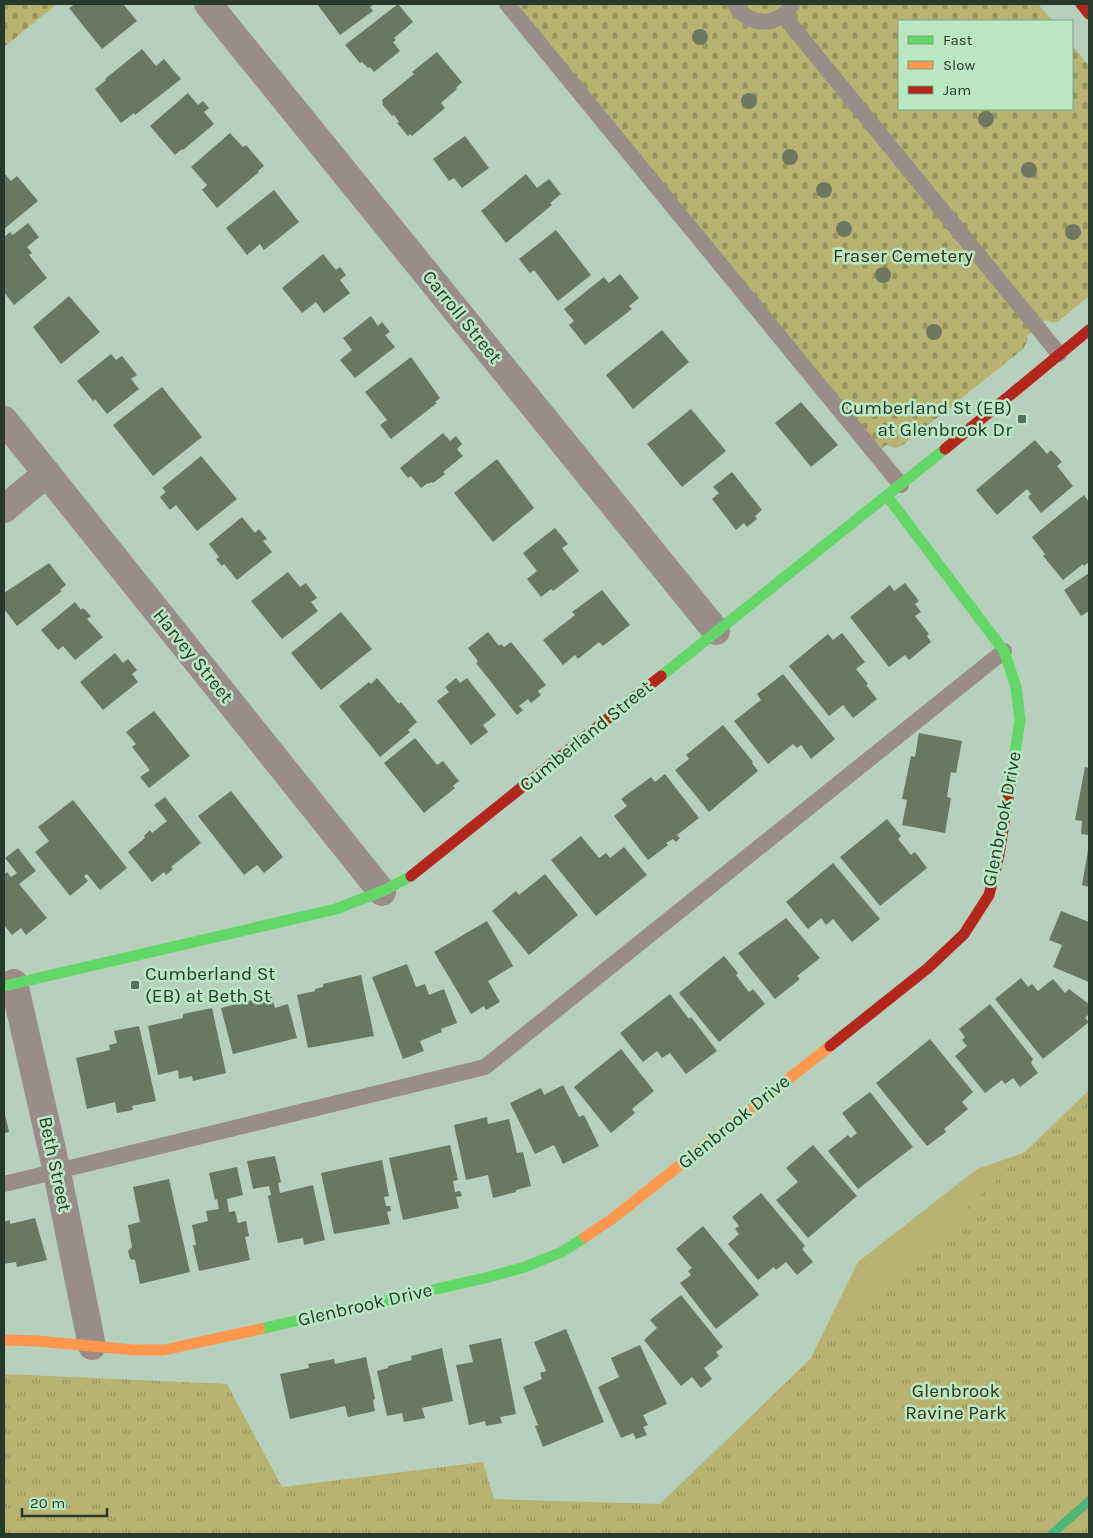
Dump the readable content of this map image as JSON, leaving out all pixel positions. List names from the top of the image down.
{
  "streets": {
    "street": [
      "Carroll Street",
      "Harvey Street",
      "Cumberland Street",
      "Glenbrook Drive",
      "Beth Street"
    ]
  },
  "crossings": [
    ["Carroll Street", "Cumberland Street"],
    ["Harvey Street", "Cumberland Street"],
    ["Cumberland Street", "Glenbrook Drive"],
    ["Cumberland Street", "Beth Street"],
    ["Glenbrook Drive", "Beth Street"]
  ],
  "parks": ["Fraser Cemetery", "Glenbrook Ravine Park"],
  "places": {
    "transit": ["Cumberland St (EB) at Glenbrook Dr", "Cumberland St (EB) at Beth St"]
  },
  "legend": ["Fast", "Slow", "Jam"],
  "scale_bar": "20 m"
}
